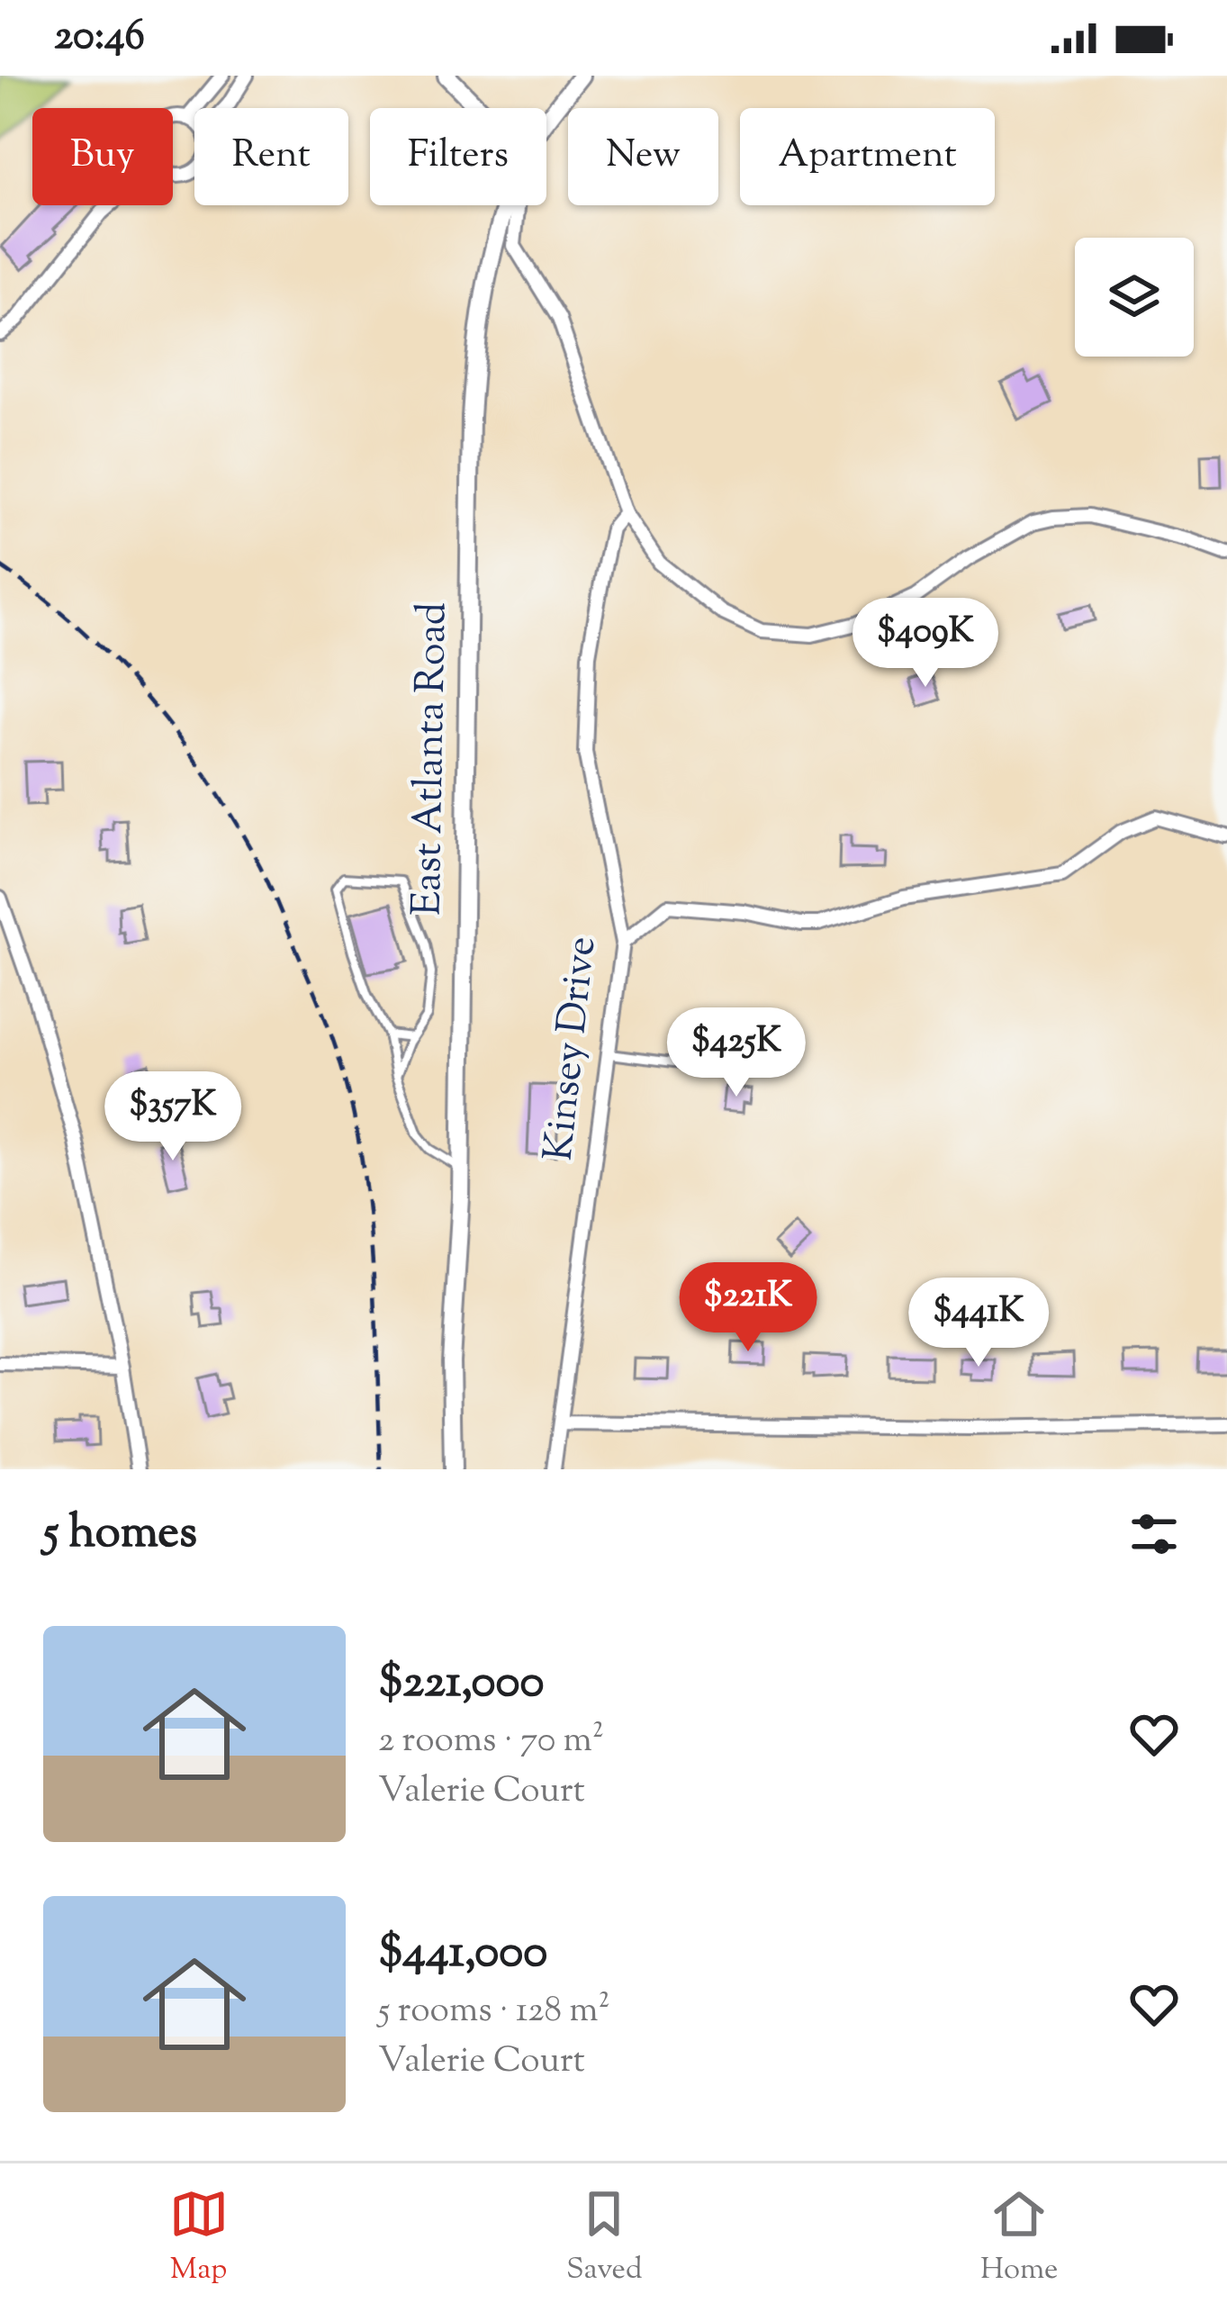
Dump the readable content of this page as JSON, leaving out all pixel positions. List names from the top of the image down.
{
  "streets": {
    "street": ["East Atlanta Road", "Kinsey Drive"]
  },
  "page": {
    "status": "20:46",
    "chip": [
      "Buy",
      "Rent",
      "Filters",
      "New",
      "Apartment"
    ],
    "price": [
      "$409K",
      "$425K",
      "$357K",
      "$221K",
      "$441K"
    ],
    "heading": "5 homes",
    "list": [
      {
        "name": "$221,000",
        "note": "2 rooms · 70 m² · Valerie Court"
      },
      {
        "name": "$441,000",
        "note": "5 rooms · 128 m² · Valerie Court"
      }
    ],
    "tabs": ["Map", "Saved", "Home"]
  }
}
